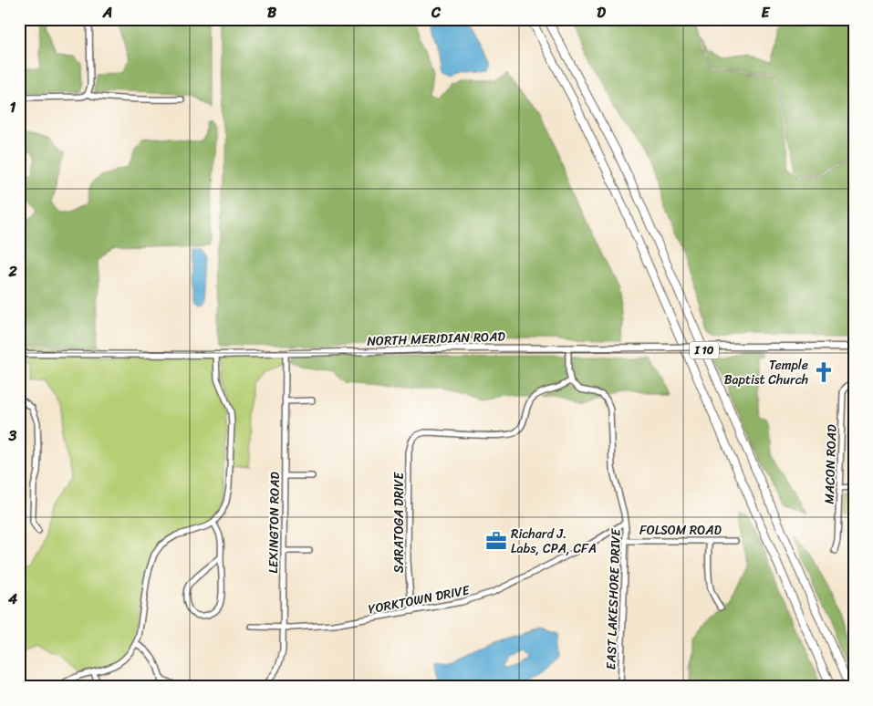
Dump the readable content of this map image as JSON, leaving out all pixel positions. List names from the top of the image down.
{
  "streets": {
    "highway": ["I 10"],
    "main road": ["NORTH MERIDIAN ROAD"],
    "street": [
      "MACON ROAD",
      "LEXINGTON ROAD",
      "SARATOGA DRIVE",
      "FOLSOM ROAD",
      "YORKTOWN DRIVE",
      "EAST LAKESHORE DRIVE"
    ]
  },
  "crossings": [
    ["NORTH MERIDIAN ROAD", "LEXINGTON ROAD"],
    ["LEXINGTON ROAD", "YORKTOWN DRIVE"],
    ["SARATOGA DRIVE", "YORKTOWN DRIVE"],
    ["SARATOGA DRIVE", "EAST LAKESHORE DRIVE"],
    ["FOLSOM ROAD", "EAST LAKESHORE DRIVE"],
    ["YORKTOWN DRIVE", "EAST LAKESHORE DRIVE"]
  ],
  "places": {
    "church": ["Temple Baptist Church"],
    "office": ["Richard J. Labs, CPA, CFA"]
  },
  "grid": {
    "columns": [
      "A",
      "B",
      "C",
      "D",
      "E"
    ],
    "rows": [
      "1",
      "2",
      "3",
      "4"
    ]
  }
}
